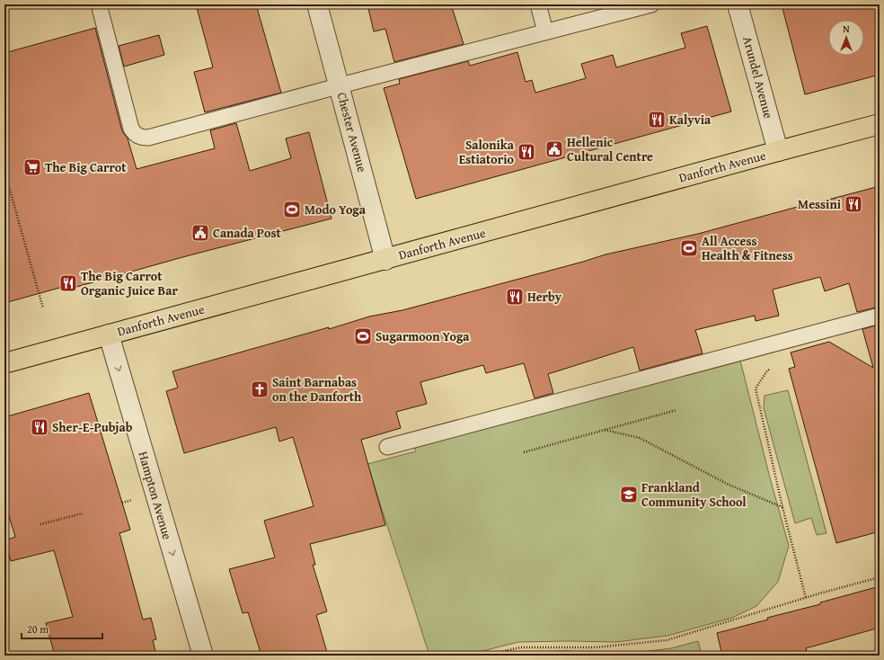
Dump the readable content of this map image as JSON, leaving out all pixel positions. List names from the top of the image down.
{
  "streets": {
    "main road": ["Danforth Avenue"],
    "street": ["Arundel Avenue", "Chester Avenue", "Hampton Avenue"]
  },
  "crossings": [
    ["Arundel Avenue", "Danforth Avenue"],
    ["Chester Avenue", "Danforth Avenue"],
    ["Danforth Avenue", "Hampton Avenue"]
  ],
  "one_way": ["Hampton Avenue"],
  "places": {
    "restaurant": [
      "Kalyvia",
      "Salonika Estiatorio",
      "Messini",
      "The Big Carrot Organic Juice Bar",
      "Herby",
      "Sher-E-Pubjab"
    ],
    "public building": ["Hellenic Cultural Centre", "Canada Post"],
    "supermarket": ["The Big Carrot"],
    "sports": ["Modo Yoga", "All Access Health & Fitness", "Sugarmoon Yoga"],
    "church": ["Saint Barnabas on the Danforth"],
    "school or university": ["Frankland Community School"]
  },
  "scale_bar": "20 m",
  "north": "top"
}
